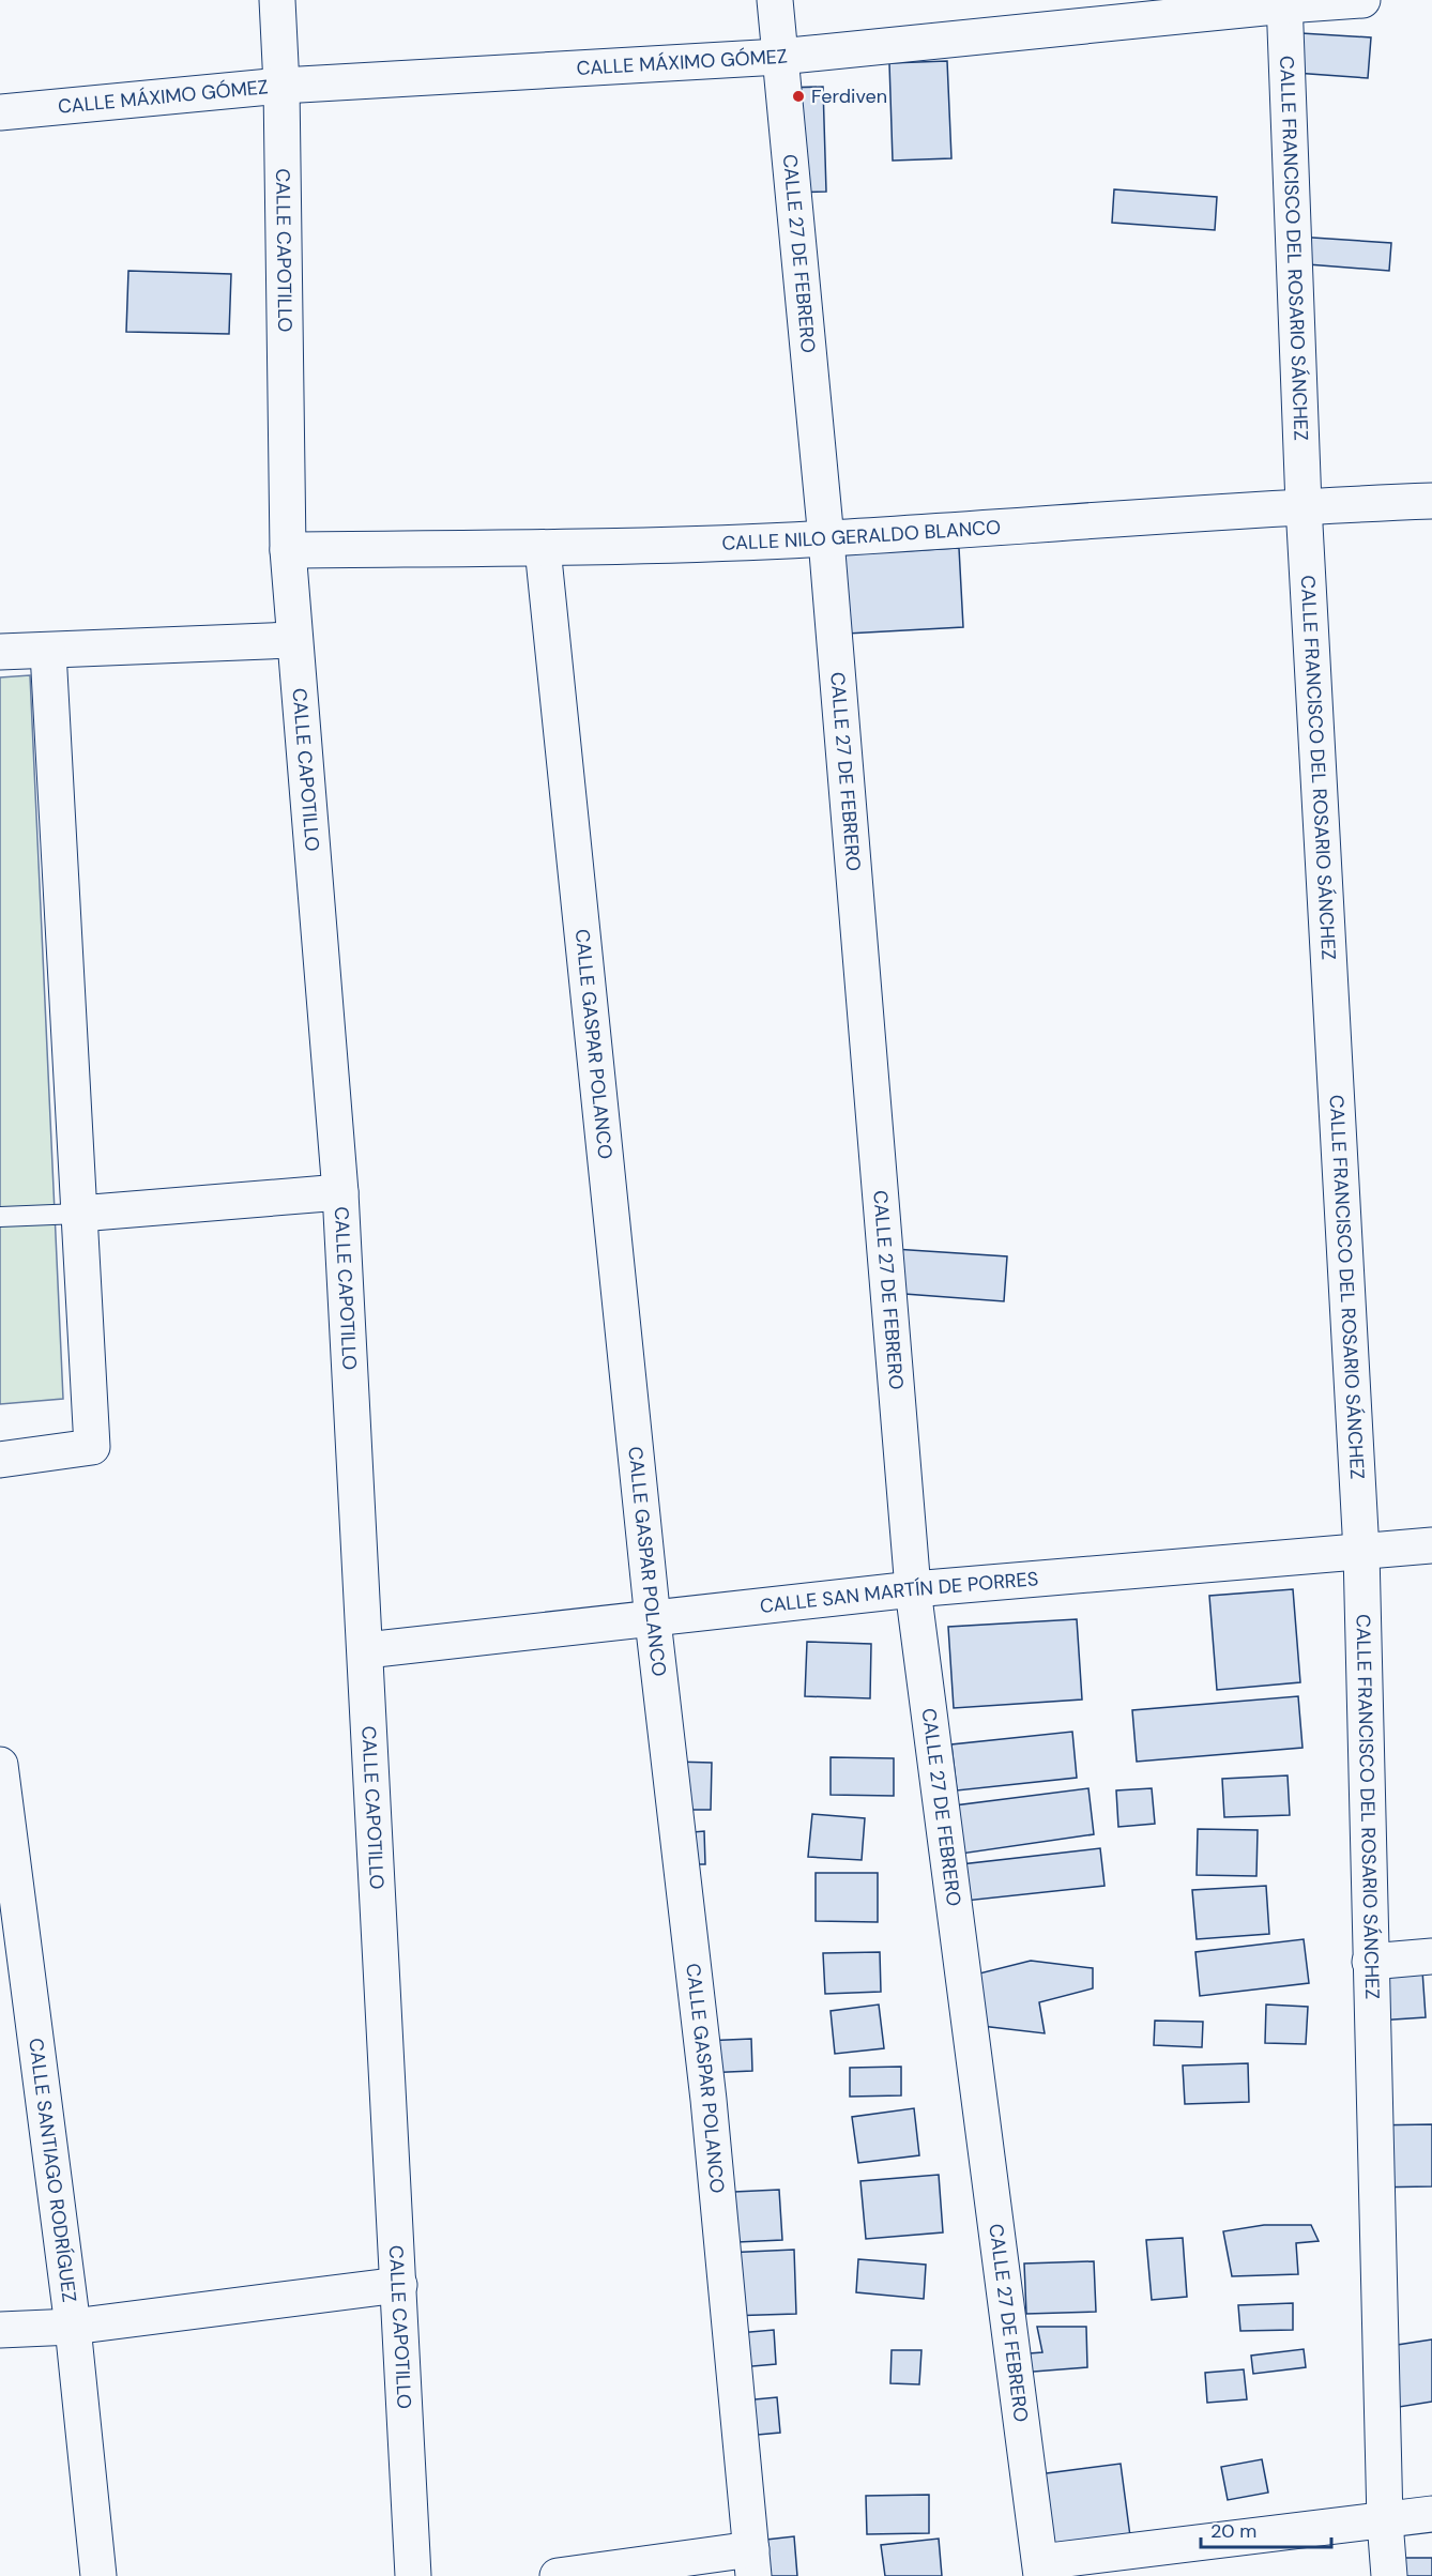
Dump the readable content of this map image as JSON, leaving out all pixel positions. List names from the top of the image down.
{
  "streets": {
    "street": [
      "CALLE MÁXIMO GÓMEZ",
      "CALLE FRANCISCO DEL ROSARIO SÁNCHEZ",
      "CALLE CAPOTILLO",
      "CALLE 27 DE FEBRERO",
      "CALLE NILO GERALDO BLANCO",
      "CALLE GASPAR POLANCO",
      "CALLE SAN MARTÍN DE PORRES",
      "CALLE SANTIAGO RODRÍGUEZ"
    ]
  },
  "crossings": [
    ["CALLE MÁXIMO GÓMEZ", "CALLE FRANCISCO DEL ROSARIO SÁNCHEZ"],
    ["CALLE MÁXIMO GÓMEZ", "CALLE CAPOTILLO"],
    ["CALLE MÁXIMO GÓMEZ", "CALLE 27 DE FEBRERO"],
    ["CALLE FRANCISCO DEL ROSARIO SÁNCHEZ", "CALLE NILO GERALDO BLANCO"],
    ["CALLE FRANCISCO DEL ROSARIO SÁNCHEZ", "CALLE SAN MARTÍN DE PORRES"],
    ["CALLE CAPOTILLO", "CALLE NILO GERALDO BLANCO"],
    ["CALLE CAPOTILLO", "CALLE SAN MARTÍN DE PORRES"],
    ["CALLE 27 DE FEBRERO", "CALLE NILO GERALDO BLANCO"],
    ["CALLE 27 DE FEBRERO", "CALLE SAN MARTÍN DE PORRES"],
    ["CALLE NILO GERALDO BLANCO", "CALLE GASPAR POLANCO"],
    ["CALLE GASPAR POLANCO", "CALLE SAN MARTÍN DE PORRES"]
  ],
  "places": ["Ferdiven"],
  "scale_bar": "20 m"
}
